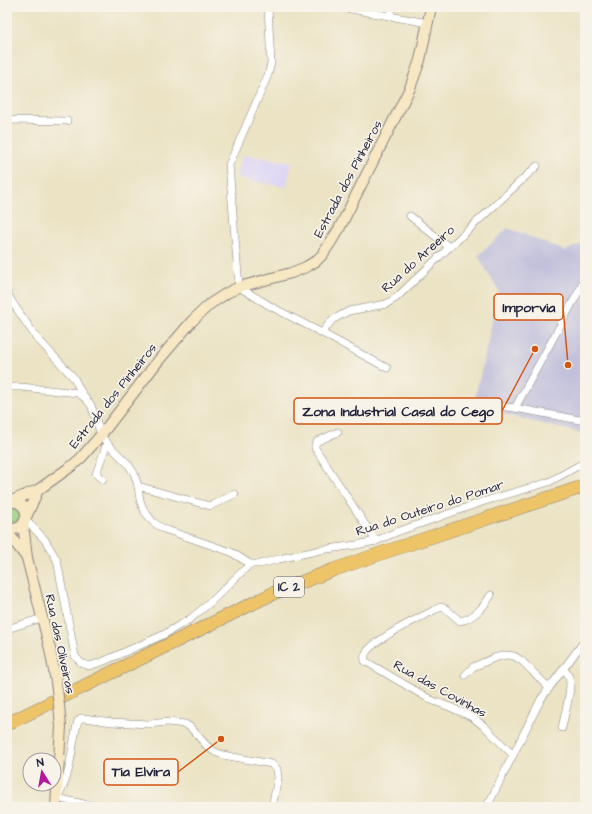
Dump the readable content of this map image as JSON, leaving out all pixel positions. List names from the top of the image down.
{
  "streets": {
    "highway": ["IC 2"],
    "main road": ["Estrada dos Pinheiros", "Rua das Oliveiras"],
    "street": ["Rua do Areeiro", "Rua do Outeiro do Pomar", "Rua das Covinhas"]
  },
  "crossings": [
    ["Estrada dos Pinheiros", "Rua das Oliveiras"]
  ],
  "places": ["Zona Industrial Casal do Cego", "Imporvia", "Tia Elvira"],
  "north": "top"
}
